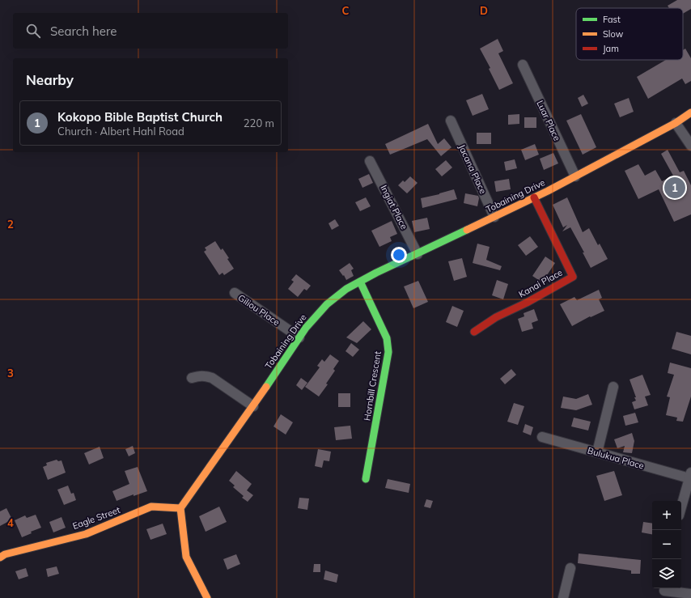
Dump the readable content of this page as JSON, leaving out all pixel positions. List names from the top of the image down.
{
  "streets": {
    "street": [
      "Luar Place",
      "Jacana Place",
      "Tobaining Drive",
      "Ingiat Place",
      "Kanai Place",
      "Giliou Place",
      "Hornbill Crescent",
      "Bulukua Place",
      "Eagle Street"
    ]
  },
  "crossings": [
    ["Luar Place", "Tobaining Drive"],
    ["Jacana Place", "Tobaining Drive"],
    ["Tobaining Drive", "Ingiat Place"],
    ["Tobaining Drive", "Kanai Place"],
    ["Tobaining Drive", "Giliou Place"],
    ["Tobaining Drive", "Hornbill Crescent"],
    ["Tobaining Drive", "Eagle Street"]
  ],
  "legend": ["Fast", "Slow", "Jam"],
  "page": {
    "search": "Search here",
    "heading": "Nearby",
    "list": [
      {
        "mark": "1",
        "name": "Kokopo Bible Baptist Church",
        "note": "Church · Albert Hahl Road",
        "value": "220 m"
      }
    ],
    "pins": "1",
    "map_buttons": ["+", "−"]
  },
  "grid": {
    "columns": ["C", "D"],
    "rows": ["2", "3", "4"]
  }
}
